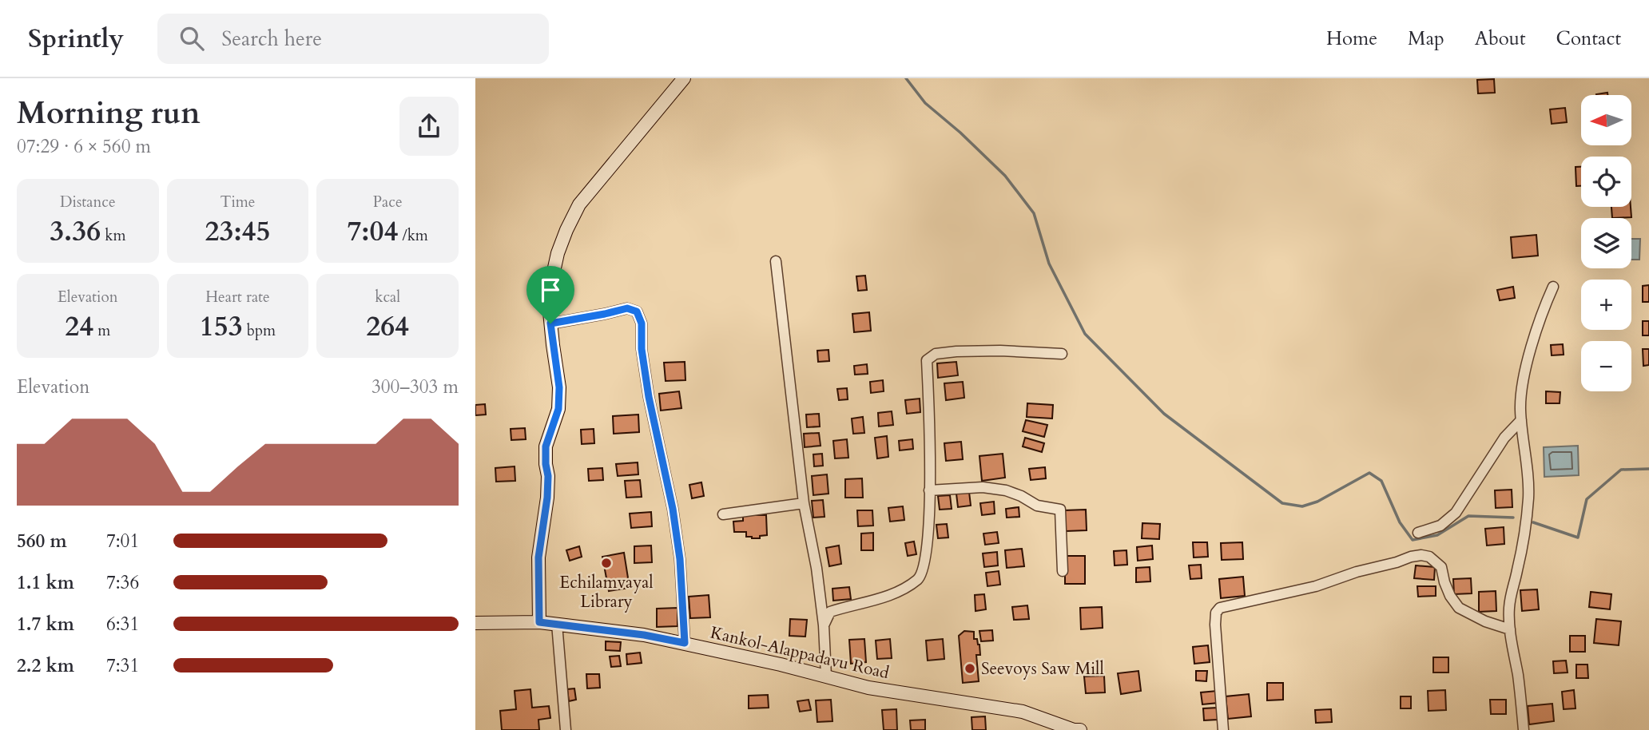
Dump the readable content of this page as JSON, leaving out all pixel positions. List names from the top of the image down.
{
  "streets": {
    "main road": ["Kankol-Alappadavu Road"]
  },
  "places": ["Echilamvayal Library", "Seevoys Saw Mill"],
  "north": "left",
  "page": {
    "header": "Sprintly",
    "search": "Search here",
    "nav": [
      "Home",
      "Map",
      "About",
      "Contact"
    ],
    "heading": ["Morning run", "07:29 · 6 × 560 m"],
    "map_buttons": ["+", "−"],
    "stats": [
      ["Distance", "3.36 km"],
      ["Time", "23:45"],
      ["Pace", "7:04 /km"],
      ["Elevation", "24 m"],
      ["Heart rate", "153 bpm"],
      ["kcal", "264"]
    ],
    "chart": ["Elevation", "300–303 m"],
    "list": [
      {
        "name": "560 m",
        "note": "7:01"
      },
      {
        "name": "1.1 km",
        "note": "7:36"
      },
      {
        "name": "1.7 km",
        "note": "6:31"
      },
      {
        "name": "2.2 km",
        "note": "7:31"
      }
    ]
  }
}
